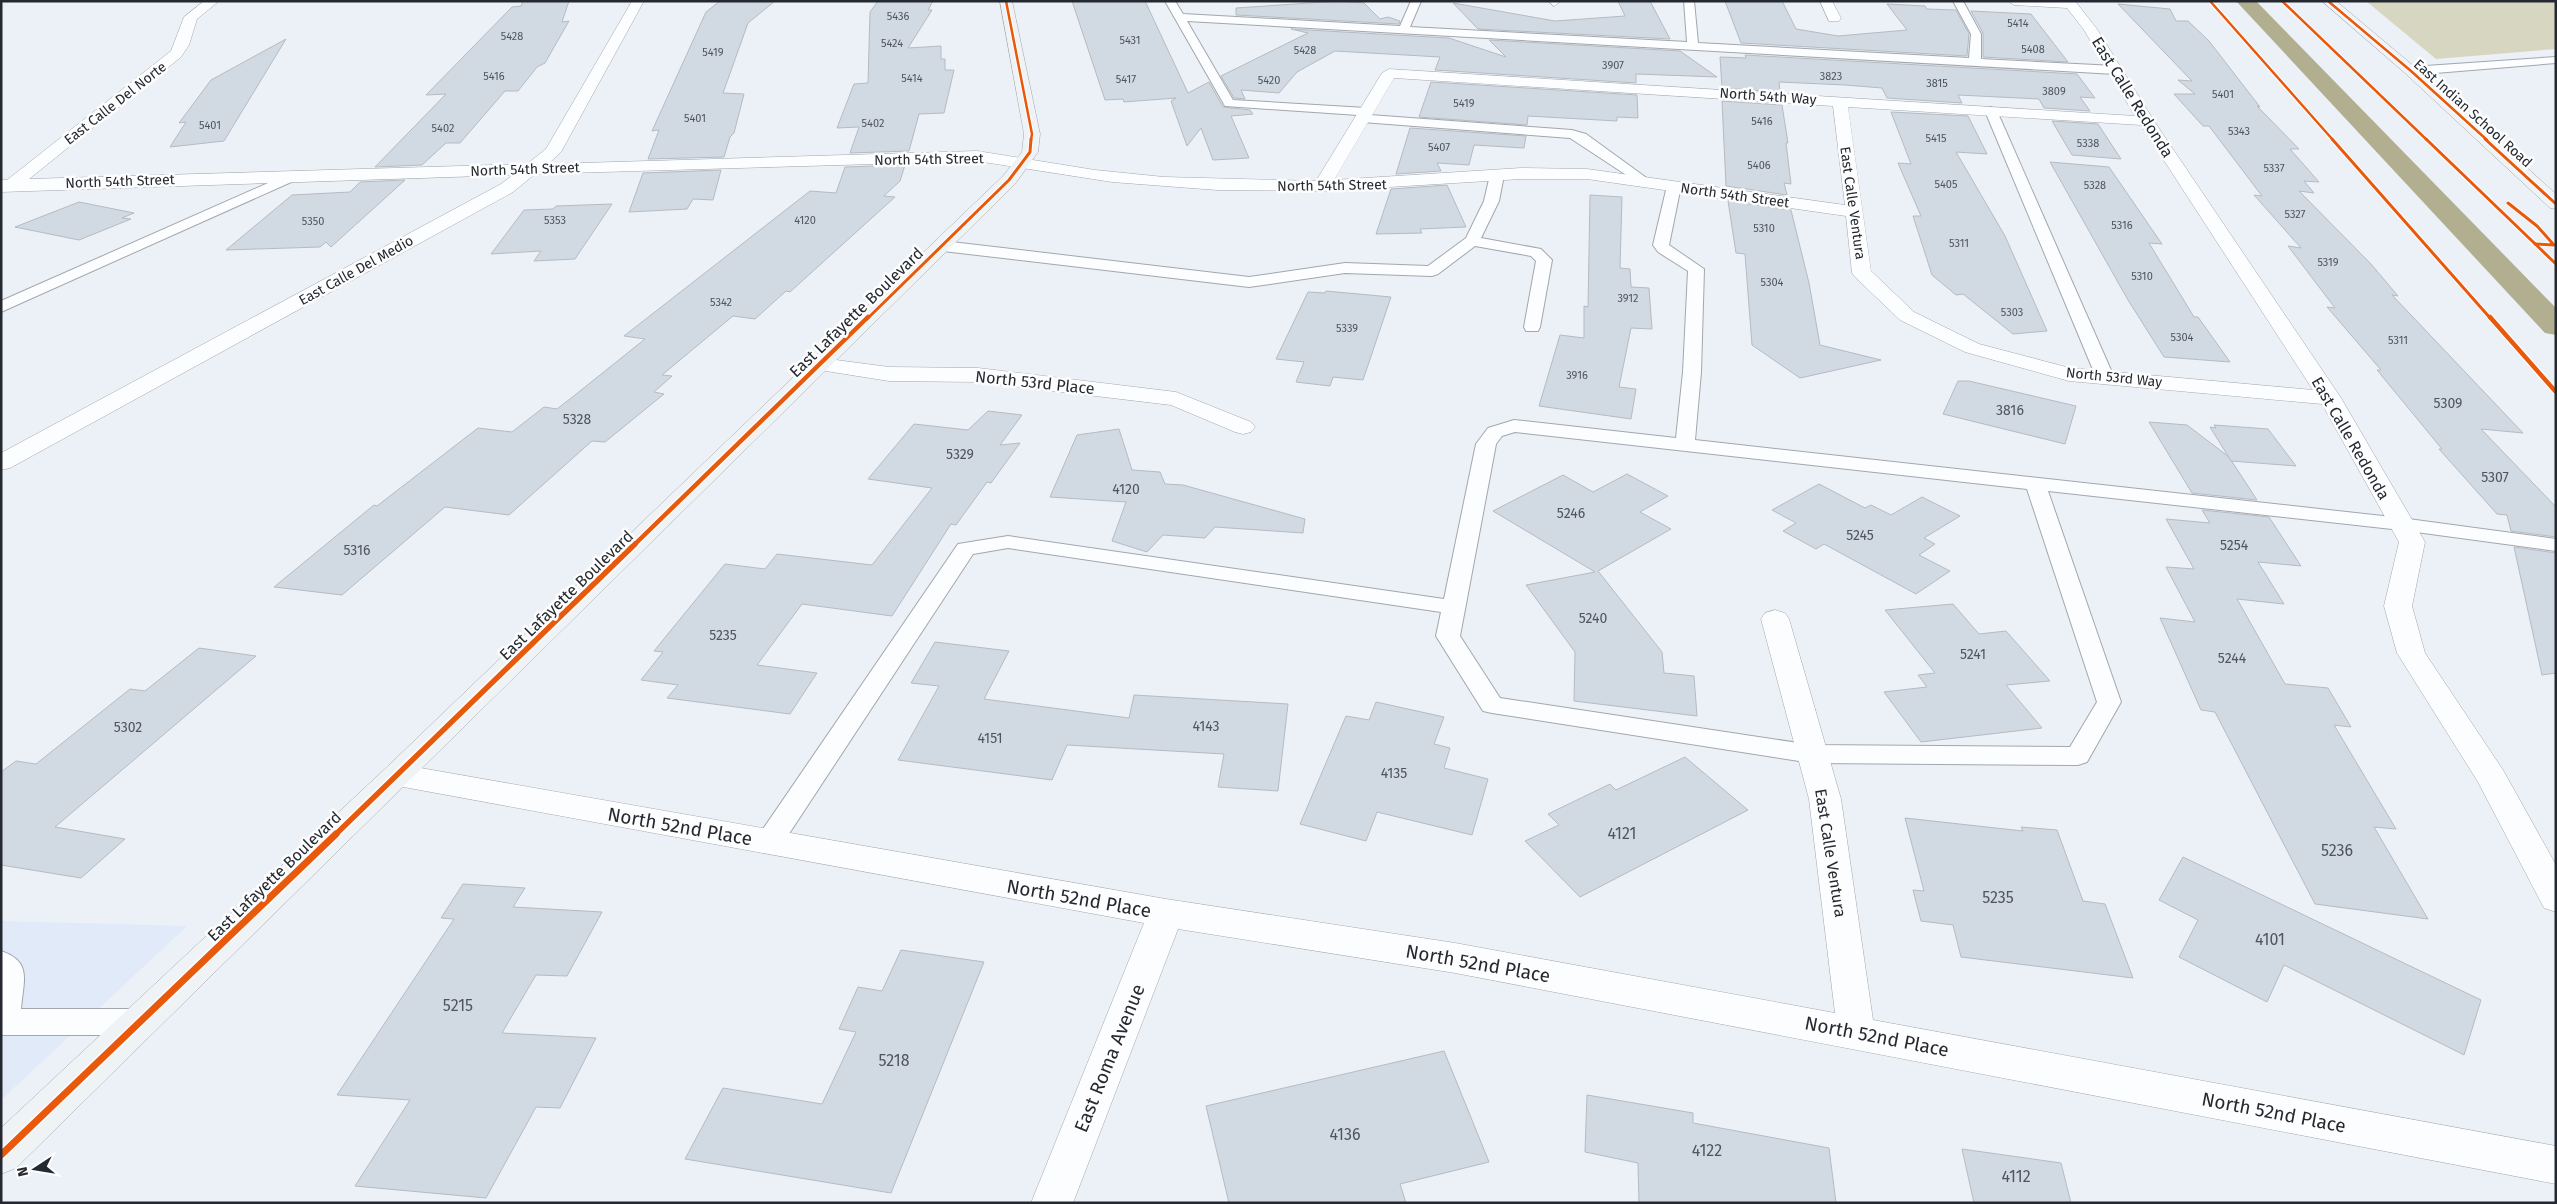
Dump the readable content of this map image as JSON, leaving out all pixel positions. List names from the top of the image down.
{
  "streets": {
    "street": [
      "North 54th Way",
      "East Calle Redonda",
      "East Calle Del Norte",
      "East Indian School Road",
      "North 54th Street",
      "East Calle Ventura",
      "East Calle Del Medio",
      "East Lafayette Boulevard",
      "North 53rd Way",
      "North 53rd Place",
      "North 52nd Place",
      "East Roma Avenue"
    ]
  },
  "crossings": [
    ["North 54th Way", "East Calle Redonda"],
    ["North 54th Way", "East Calle Ventura"],
    ["East Calle Redonda", "North 53rd Way"],
    ["East Calle Del Norte", "North 54th Street"],
    ["North 54th Street", "East Calle Ventura"],
    ["North 54th Street", "East Calle Del Medio"],
    ["North 54th Street", "East Lafayette Boulevard"],
    ["East Calle Ventura", "North 53rd Way"],
    ["East Calle Ventura", "North 52nd Place"],
    ["East Lafayette Boulevard", "North 53rd Place"],
    ["East Lafayette Boulevard", "North 52nd Place"],
    ["North 52nd Place", "East Roma Avenue"]
  ],
  "house_numbers": [
    "5436",
    "5414",
    "5428",
    "5431",
    "5424",
    "5408",
    "5428",
    "5419",
    "3907",
    "5416",
    "3823",
    "5414",
    "5417",
    "5420",
    "3815",
    "3809",
    "5401",
    "5419",
    "5401",
    "5416",
    "5402",
    "5401",
    "5402",
    "5343",
    "5415",
    "5338",
    "5407",
    "5406",
    "5337",
    "5405",
    "5328",
    "5327",
    "5353",
    "4120",
    "5350",
    "5316",
    "5310",
    "5311",
    "5319",
    "5310",
    "5304",
    "3912",
    "5342",
    "5303",
    "5339",
    "5304",
    "5311",
    "3916",
    "5309",
    "3816",
    "5328",
    "5329",
    "5307",
    "4120",
    "5246",
    "5245",
    "5254",
    "5316",
    "5240",
    "5235",
    "5241",
    "5244",
    "4143",
    "5302",
    "4151",
    "4135",
    "4121",
    "5236",
    "5235",
    "4101",
    "5215",
    "5218",
    "4136",
    "4122",
    "4112"
  ],
  "north": "left"
}
